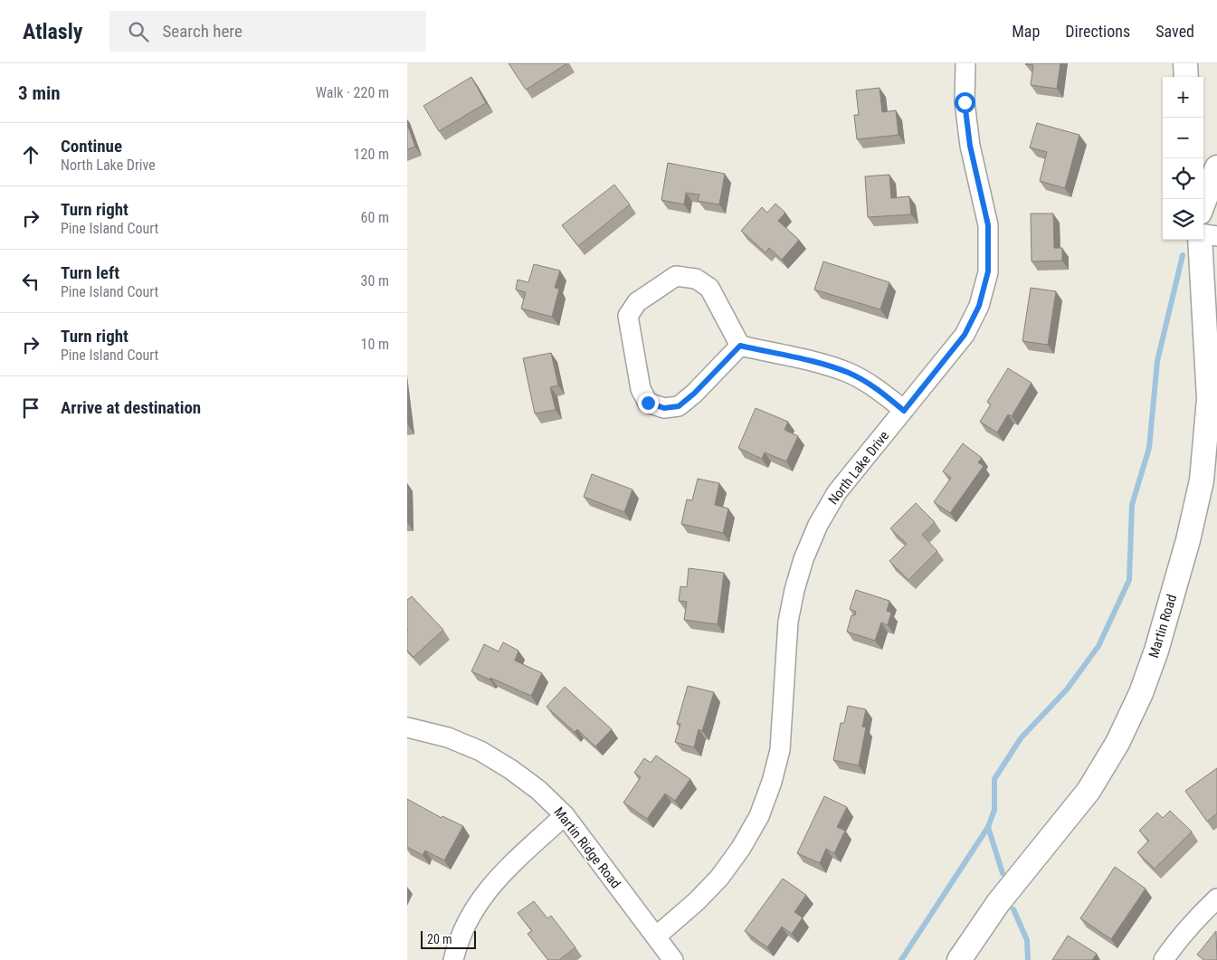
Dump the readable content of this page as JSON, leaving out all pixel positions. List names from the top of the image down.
{
  "streets": {
    "street": ["North Lake Drive", "Martin Road", "Martin Ridge Road"]
  },
  "crossings": [
    ["North Lake Drive", "Martin Ridge Road"]
  ],
  "scale_bar": "20 m",
  "page": {
    "header": "Atlasly",
    "search": "Search here",
    "nav": ["Map", "Directions", "Saved"],
    "heading": ["3 min", "Walk · 220 m"],
    "map_buttons": ["+", "−"],
    "list": [
      ["Continue", "North Lake Drive", "120 m"],
      ["Turn right", "Pine Island Court", "60 m"],
      ["Turn left", "Pine Island Court", "30 m"],
      ["Turn right", "Pine Island Court", "10 m"],
      "Arrive at destination"
    ],
    "scale": "20 m"
  }
}
